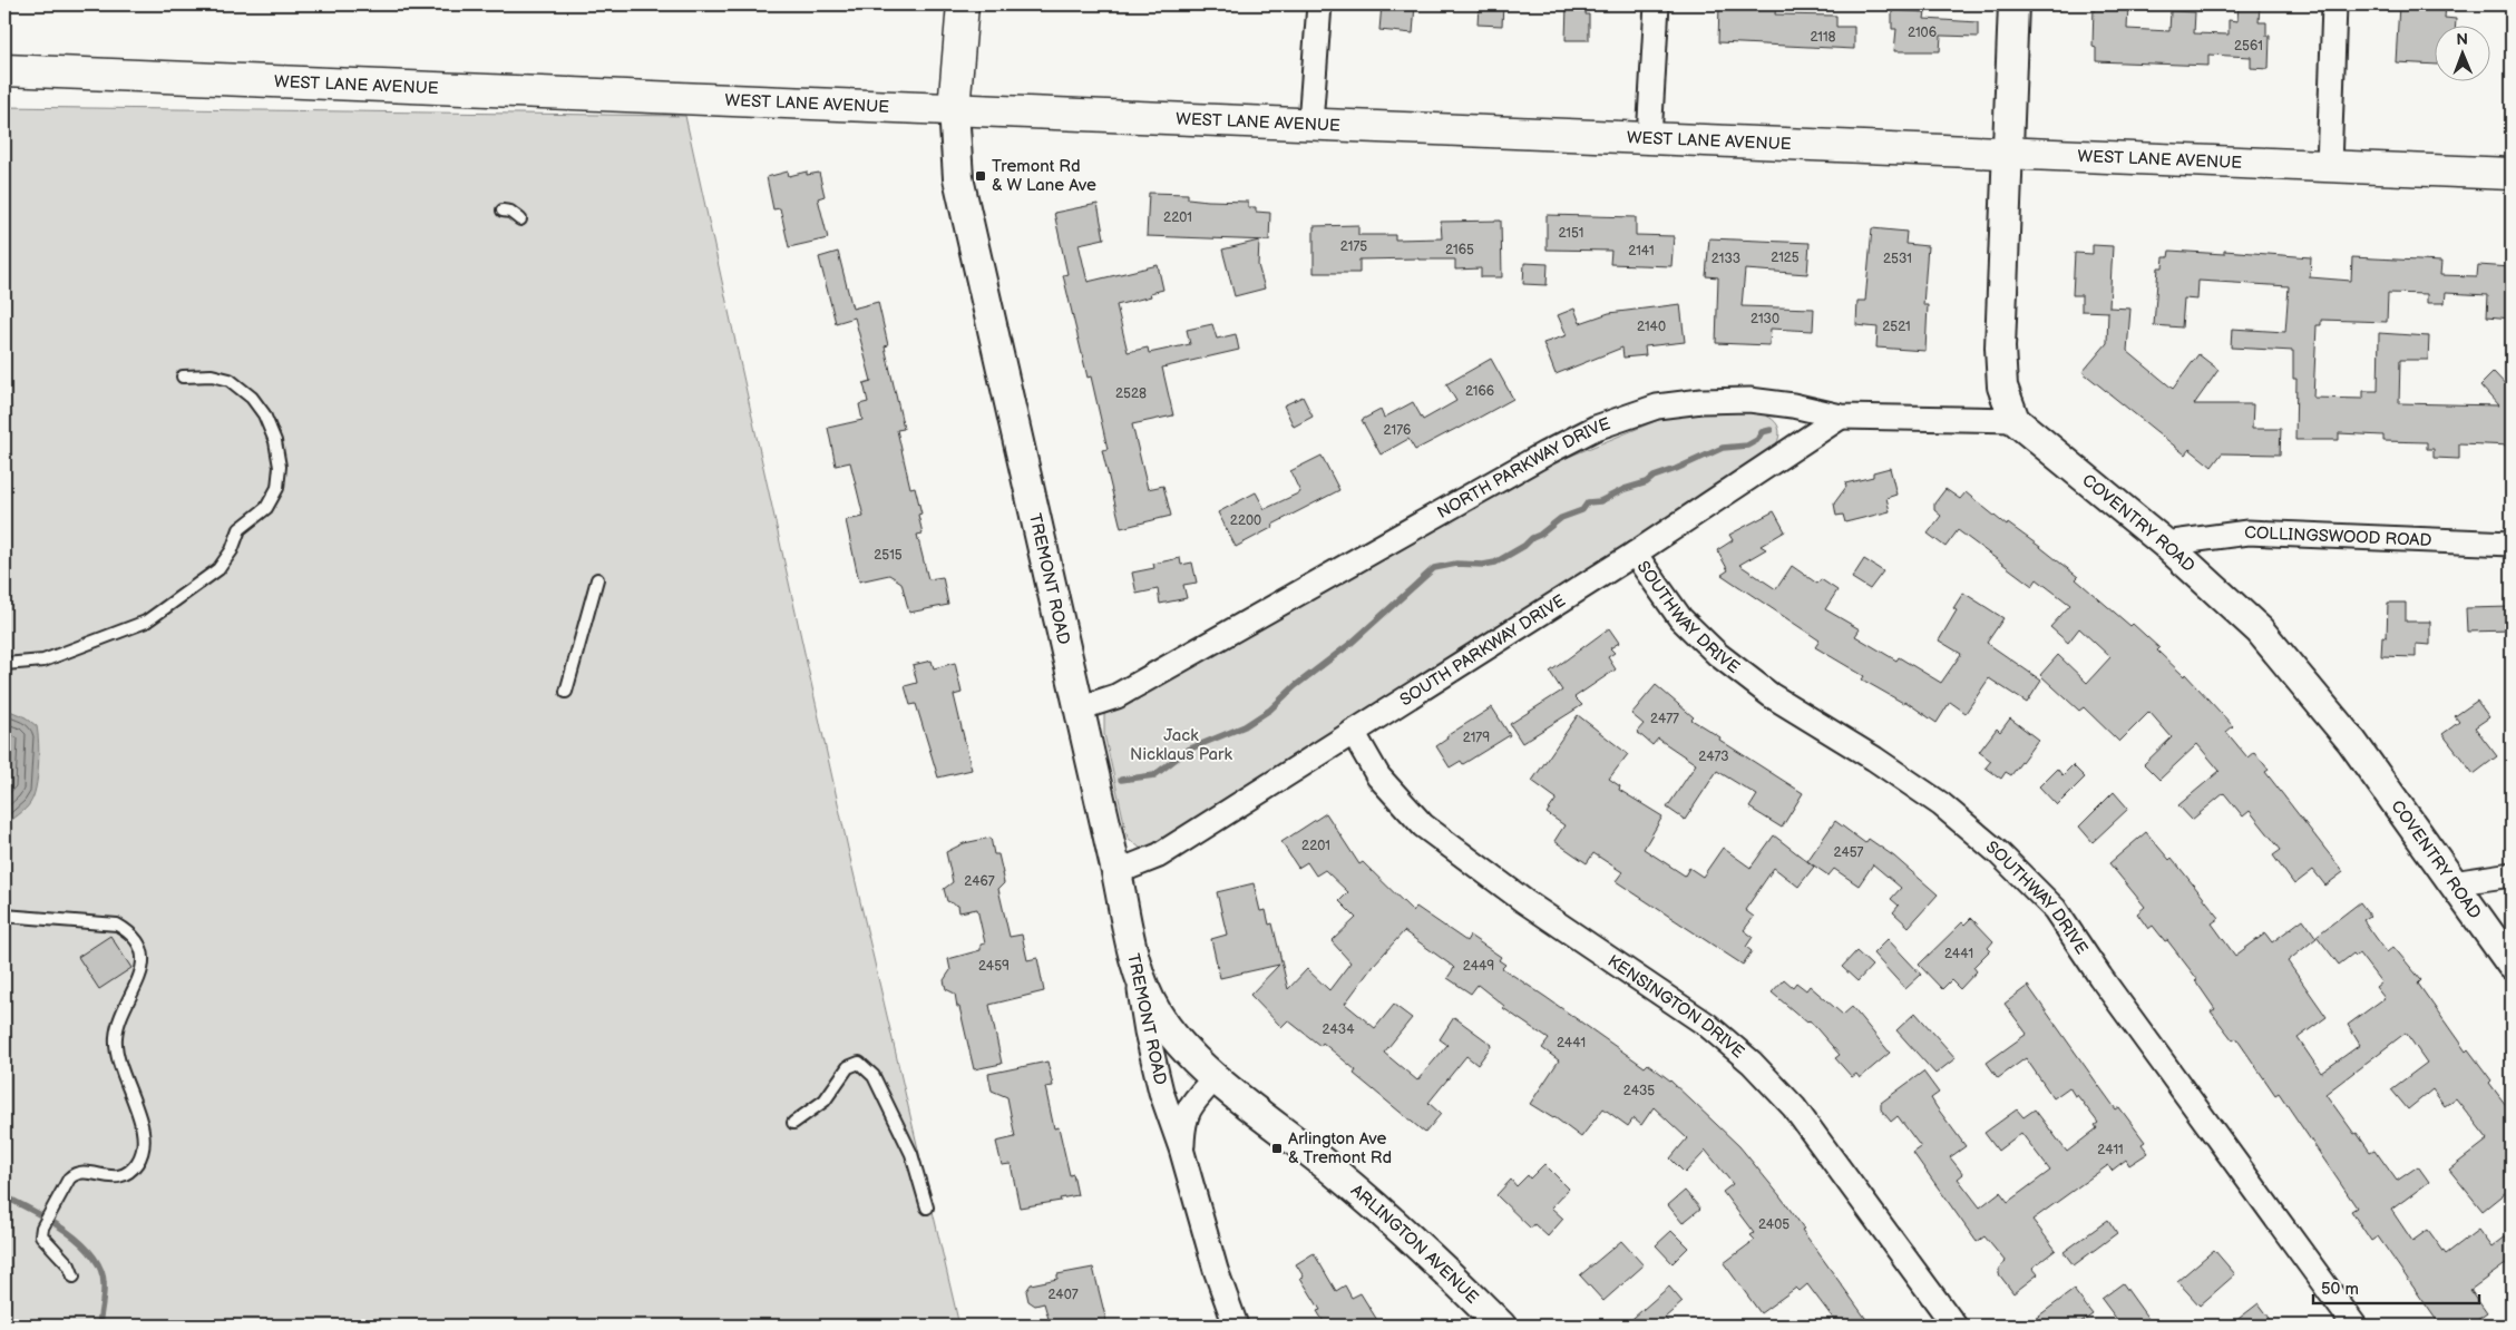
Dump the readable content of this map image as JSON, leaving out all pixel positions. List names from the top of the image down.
{
  "streets": {
    "main road": ["WEST LANE AVENUE", "TREMONT ROAD"],
    "street": [
      "NORTH PARKWAY DRIVE",
      "COVENTRY ROAD",
      "COLLINGSWOOD ROAD",
      "SOUTHWAY DRIVE",
      "SOUTH PARKWAY DRIVE",
      "KENSINGTON DRIVE",
      "ARLINGTON AVENUE"
    ]
  },
  "crossings": [
    ["WEST LANE AVENUE", "COVENTRY ROAD"],
    ["WEST LANE AVENUE", "TREMONT ROAD"],
    ["NORTH PARKWAY DRIVE", "COVENTRY ROAD"],
    ["NORTH PARKWAY DRIVE", "TREMONT ROAD"],
    ["NORTH PARKWAY DRIVE", "SOUTH PARKWAY DRIVE"],
    ["COVENTRY ROAD", "COLLINGSWOOD ROAD"],
    ["TREMONT ROAD", "SOUTH PARKWAY DRIVE"],
    ["TREMONT ROAD", "ARLINGTON AVENUE"],
    ["SOUTHWAY DRIVE", "SOUTH PARKWAY DRIVE"],
    ["SOUTH PARKWAY DRIVE", "KENSINGTON DRIVE"]
  ],
  "parks": ["Jack Nicklaus Park"],
  "places": {
    "transit": ["Tremont Rd & W Lane Ave", "Arlington Ave & Tremont Rd"]
  },
  "house_numbers": [
    "2106",
    "2118",
    "2561",
    "2201",
    "2151",
    "2175",
    "2165",
    "2141",
    "2125",
    "2133",
    "2531",
    "2130",
    "2140",
    "2521",
    "2166",
    "2528",
    "2176",
    "2200",
    "2515",
    "2477",
    "2179",
    "2473",
    "2201",
    "2457",
    "2467",
    "2441",
    "2459",
    "2449",
    "2434",
    "2441",
    "2435",
    "2411",
    "2405",
    "2407"
  ],
  "scale_bar": "50 m",
  "north": "top"
}
